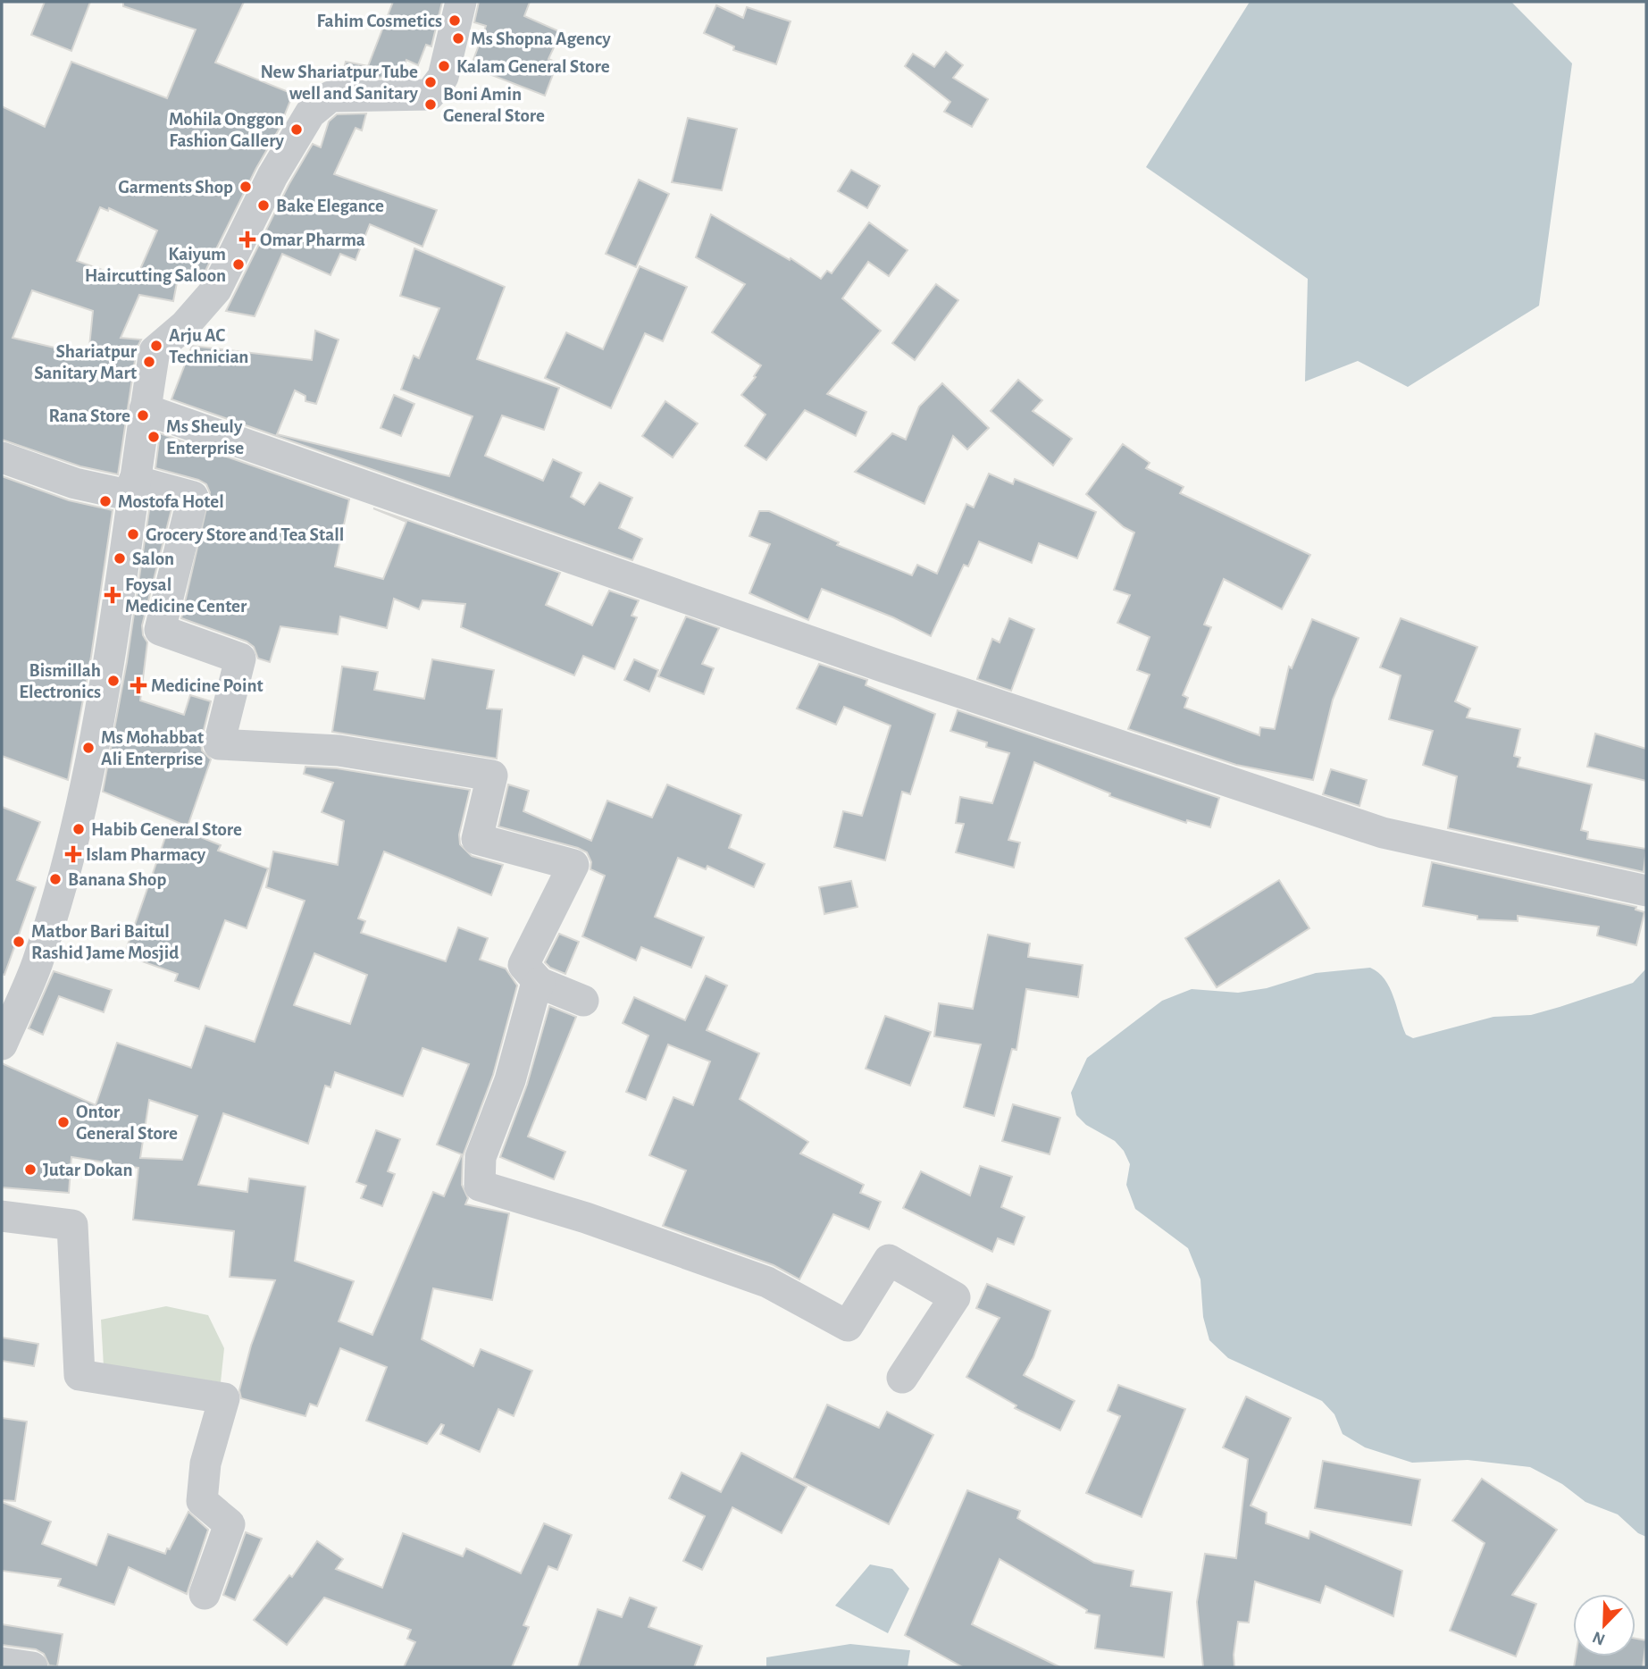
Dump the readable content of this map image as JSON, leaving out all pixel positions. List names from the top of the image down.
{
  "places": {
    "other": [
      "Fahim Cosmetics",
      "Ms Shopna Agency",
      "Kalam General Store",
      "New Shariatpur Tube well and Sanitary",
      "Boni Amin General Store",
      "Mohila Onggon Fashion Gallery",
      "Garments Shop",
      "Bake Elegance",
      "Kaiyum Haircutting Saloon",
      "Arju AC Technician",
      "Shariatpur Sanitary Mart",
      "Rana Store",
      "Ms Sheuly Enterprise",
      "Mostofa Hotel",
      "Grocery Store and Tea Stall",
      "Salon",
      "Bismillah Electronics",
      "Ms Mohabbat Ali Enterprise",
      "Habib General Store",
      "Banana Shop",
      "Matbor Bari Baitul Rashid Jame Mosjid",
      "Ontor General Store",
      "Jutar Dokan"
    ],
    "health": [
      "Omar Pharma",
      "Foysal Medicine Center",
      "Medicine Point",
      "Islam Pharmacy"
    ]
  },
  "north": "bottom left"
}
